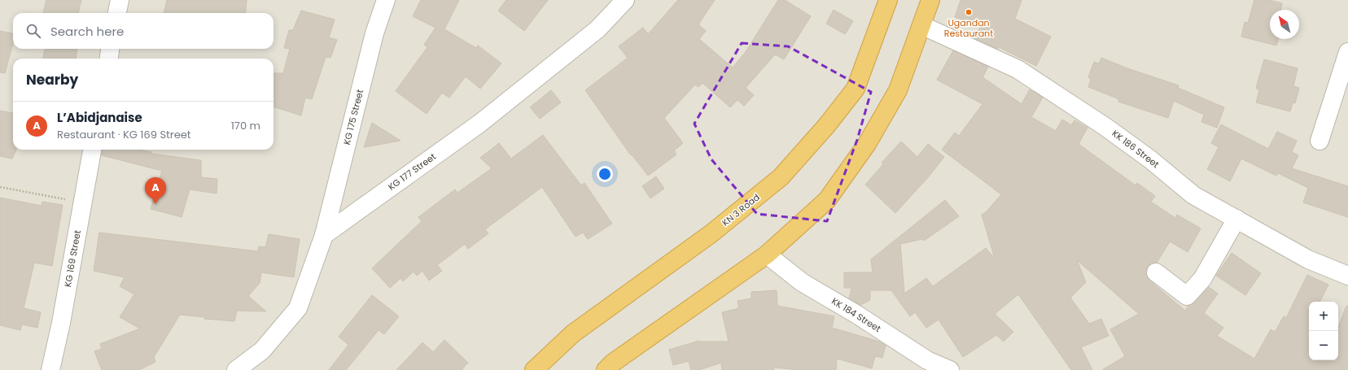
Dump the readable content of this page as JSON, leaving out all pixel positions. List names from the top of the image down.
{
  "streets": {
    "highway": ["KN 3 Road"],
    "street": [
      "KG 175 Street",
      "KK 186 Street",
      "KG 177 Street",
      "KG 169 Street",
      "KK 184 Street"
    ]
  },
  "crossings": [
    ["KG 175 Street", "KG 177 Street"]
  ],
  "places": ["Ugandan Restaurant"],
  "north": "top left",
  "page": {
    "search": "Search here",
    "heading": "Nearby",
    "list": [
      {
        "mark": "A",
        "name": "L’Abidjanaise",
        "note": "Restaurant · KG 169 Street",
        "value": "170 m"
      }
    ],
    "pins": "A",
    "map_buttons": ["+", "−"]
  }
}
